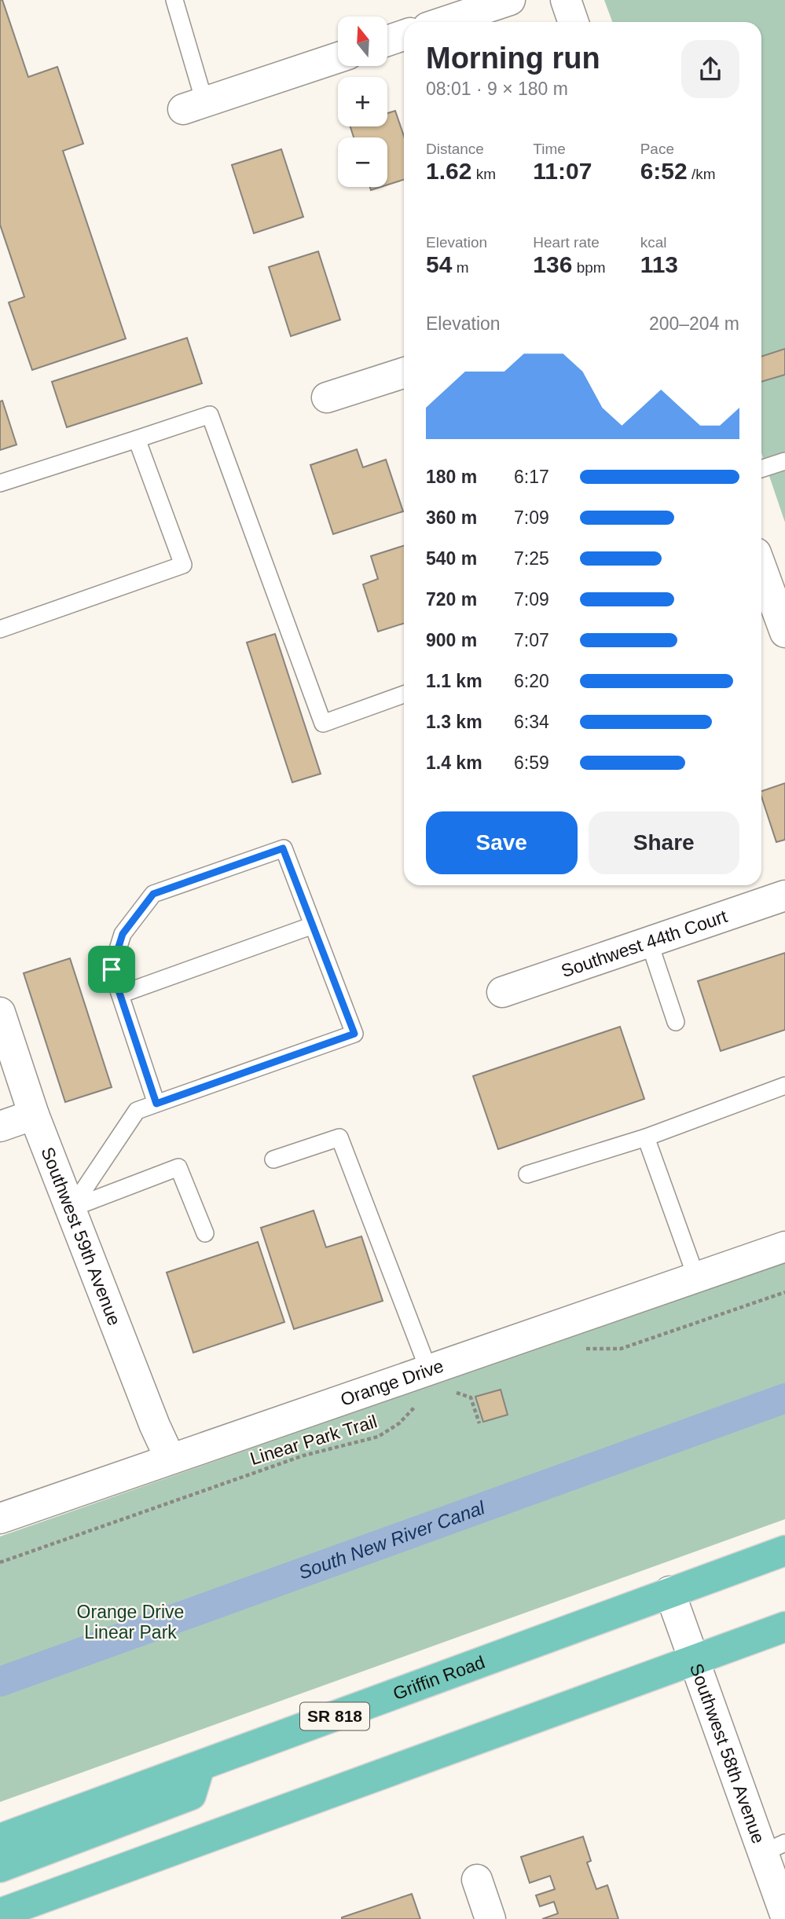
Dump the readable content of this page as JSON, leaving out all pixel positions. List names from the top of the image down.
{
  "streets": {
    "main road": ["Griffin Road", "SR 818"],
    "street": [
      "Southwest 44th Court",
      "Southwest 59th Avenue",
      "Orange Drive",
      "Southwest 58th Avenue"
    ],
    "path": ["Linear Park Trail"]
  },
  "crossings": [
    ["Southwest 59th Avenue", "Orange Drive"],
    ["Griffin Road", "Southwest 58th Avenue"]
  ],
  "water": ["South New River Canal"],
  "parks": ["Orange Drive Linear Park"],
  "north": "top",
  "page": {
    "map_buttons": ["+", "−"],
    "heading": ["Morning run", "08:01 · 9 × 180 m"],
    "stats": [
      ["Distance", "1.62 km"],
      ["Time", "11:07"],
      ["Pace", "6:52 /km"],
      ["Elevation", "54 m"],
      ["Heart rate", "136 bpm"],
      ["kcal", "113"]
    ],
    "chart": ["Elevation", "200–204 m"],
    "list": [
      {
        "name": "180 m",
        "note": "6:17"
      },
      {
        "name": "360 m",
        "note": "7:09"
      },
      {
        "name": "540 m",
        "note": "7:25"
      },
      {
        "name": "720 m",
        "note": "7:09"
      },
      {
        "name": "900 m",
        "note": "7:07"
      },
      {
        "name": "1.1 km",
        "note": "6:20"
      },
      {
        "name": "1.3 km",
        "note": "6:34"
      },
      {
        "name": "1.4 km",
        "note": "6:59"
      }
    ],
    "buttons": ["Save", "Share"]
  }
}
